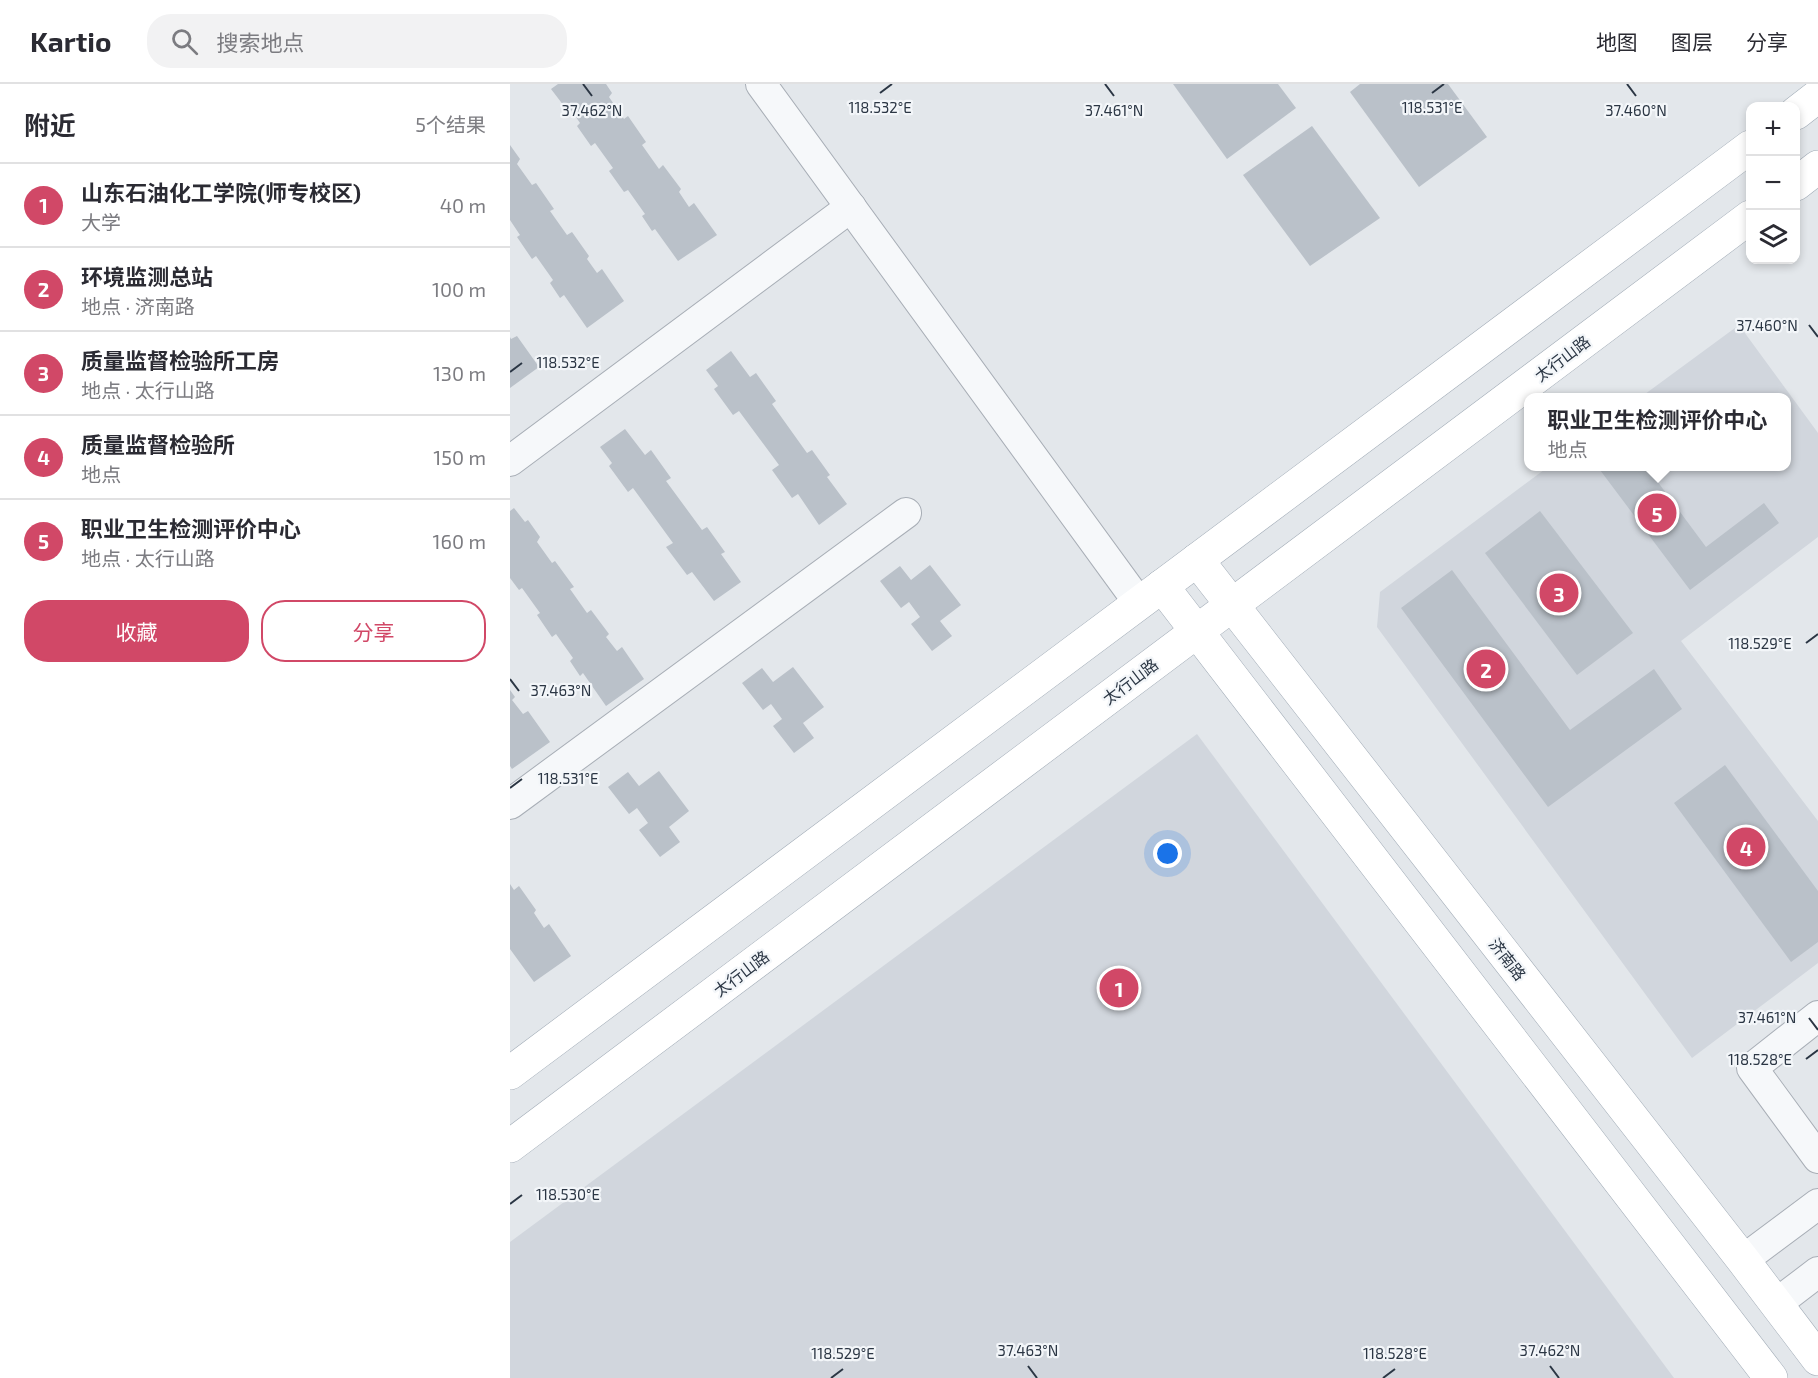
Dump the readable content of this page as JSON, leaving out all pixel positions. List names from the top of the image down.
{
  "streets": {
    "main road": ["太行山路", "济南路"]
  },
  "crossings": [
    ["太行山路", "济南路"]
  ],
  "page": {
    "header": "Kartio",
    "search": "搜索地点",
    "nav": ["地图", "图层", "分享"],
    "heading": ["附近", "5个结果"],
    "map_buttons": ["+", "−"],
    "list": [
      {
        "mark": "1",
        "name": "山东石油化工学院(师专校区)",
        "note": "大学",
        "value": "40 m"
      },
      {
        "mark": "2",
        "name": "环境监测总站",
        "note": "地点 · 济南路",
        "value": "100 m"
      },
      {
        "mark": "3",
        "name": "质量监督检验所工房",
        "note": "地点 · 太行山路",
        "value": "130 m"
      },
      {
        "mark": "4",
        "name": "质量监督检验所",
        "note": "地点",
        "value": "150 m"
      },
      {
        "mark": "5",
        "name": "职业卫生检测评价中心",
        "note": "地点 · 太行山路",
        "value": "160 m"
      }
    ],
    "popup": ["职业卫生检测评价中心", "地点"],
    "pins": [
      "5",
      "3",
      "2",
      "4",
      "1"
    ],
    "buttons": ["收藏", "分享"]
  },
  "coordinates": [
    "118.531°E",
    "118.532°E",
    "37.462°N",
    "37.461°N",
    "37.460°N",
    "118.529°E",
    "37.463°N",
    "118.528°E",
    "118.530°E"
  ]
}
